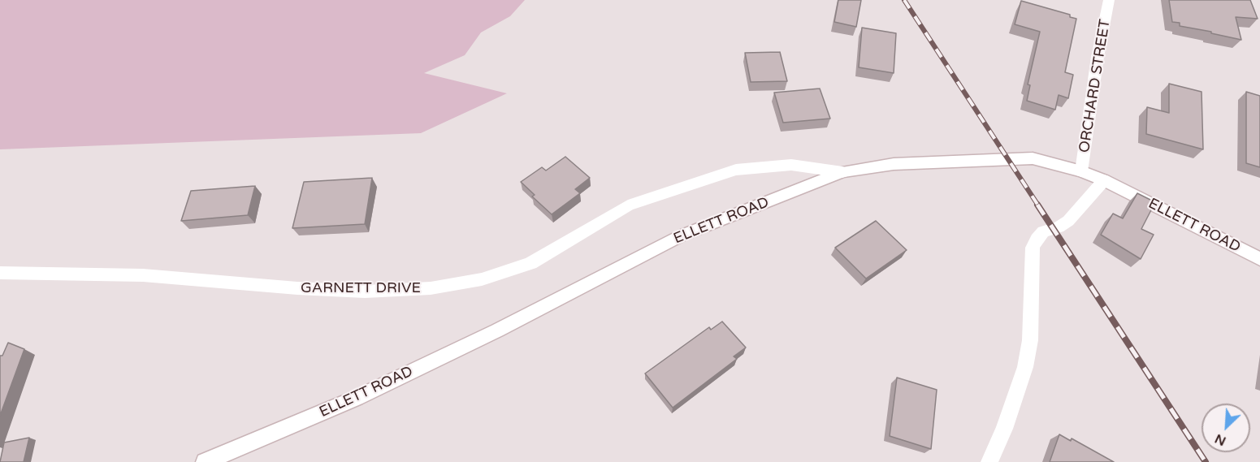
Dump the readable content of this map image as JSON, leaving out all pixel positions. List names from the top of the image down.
{
  "streets": {
    "street": ["ORCHARD STREET", "ELLETT ROAD", "GARNETT DRIVE"]
  },
  "crossings": [
    ["ORCHARD STREET", "ELLETT ROAD"],
    ["ELLETT ROAD", "GARNETT DRIVE"]
  ],
  "north": "bottom left"
}
